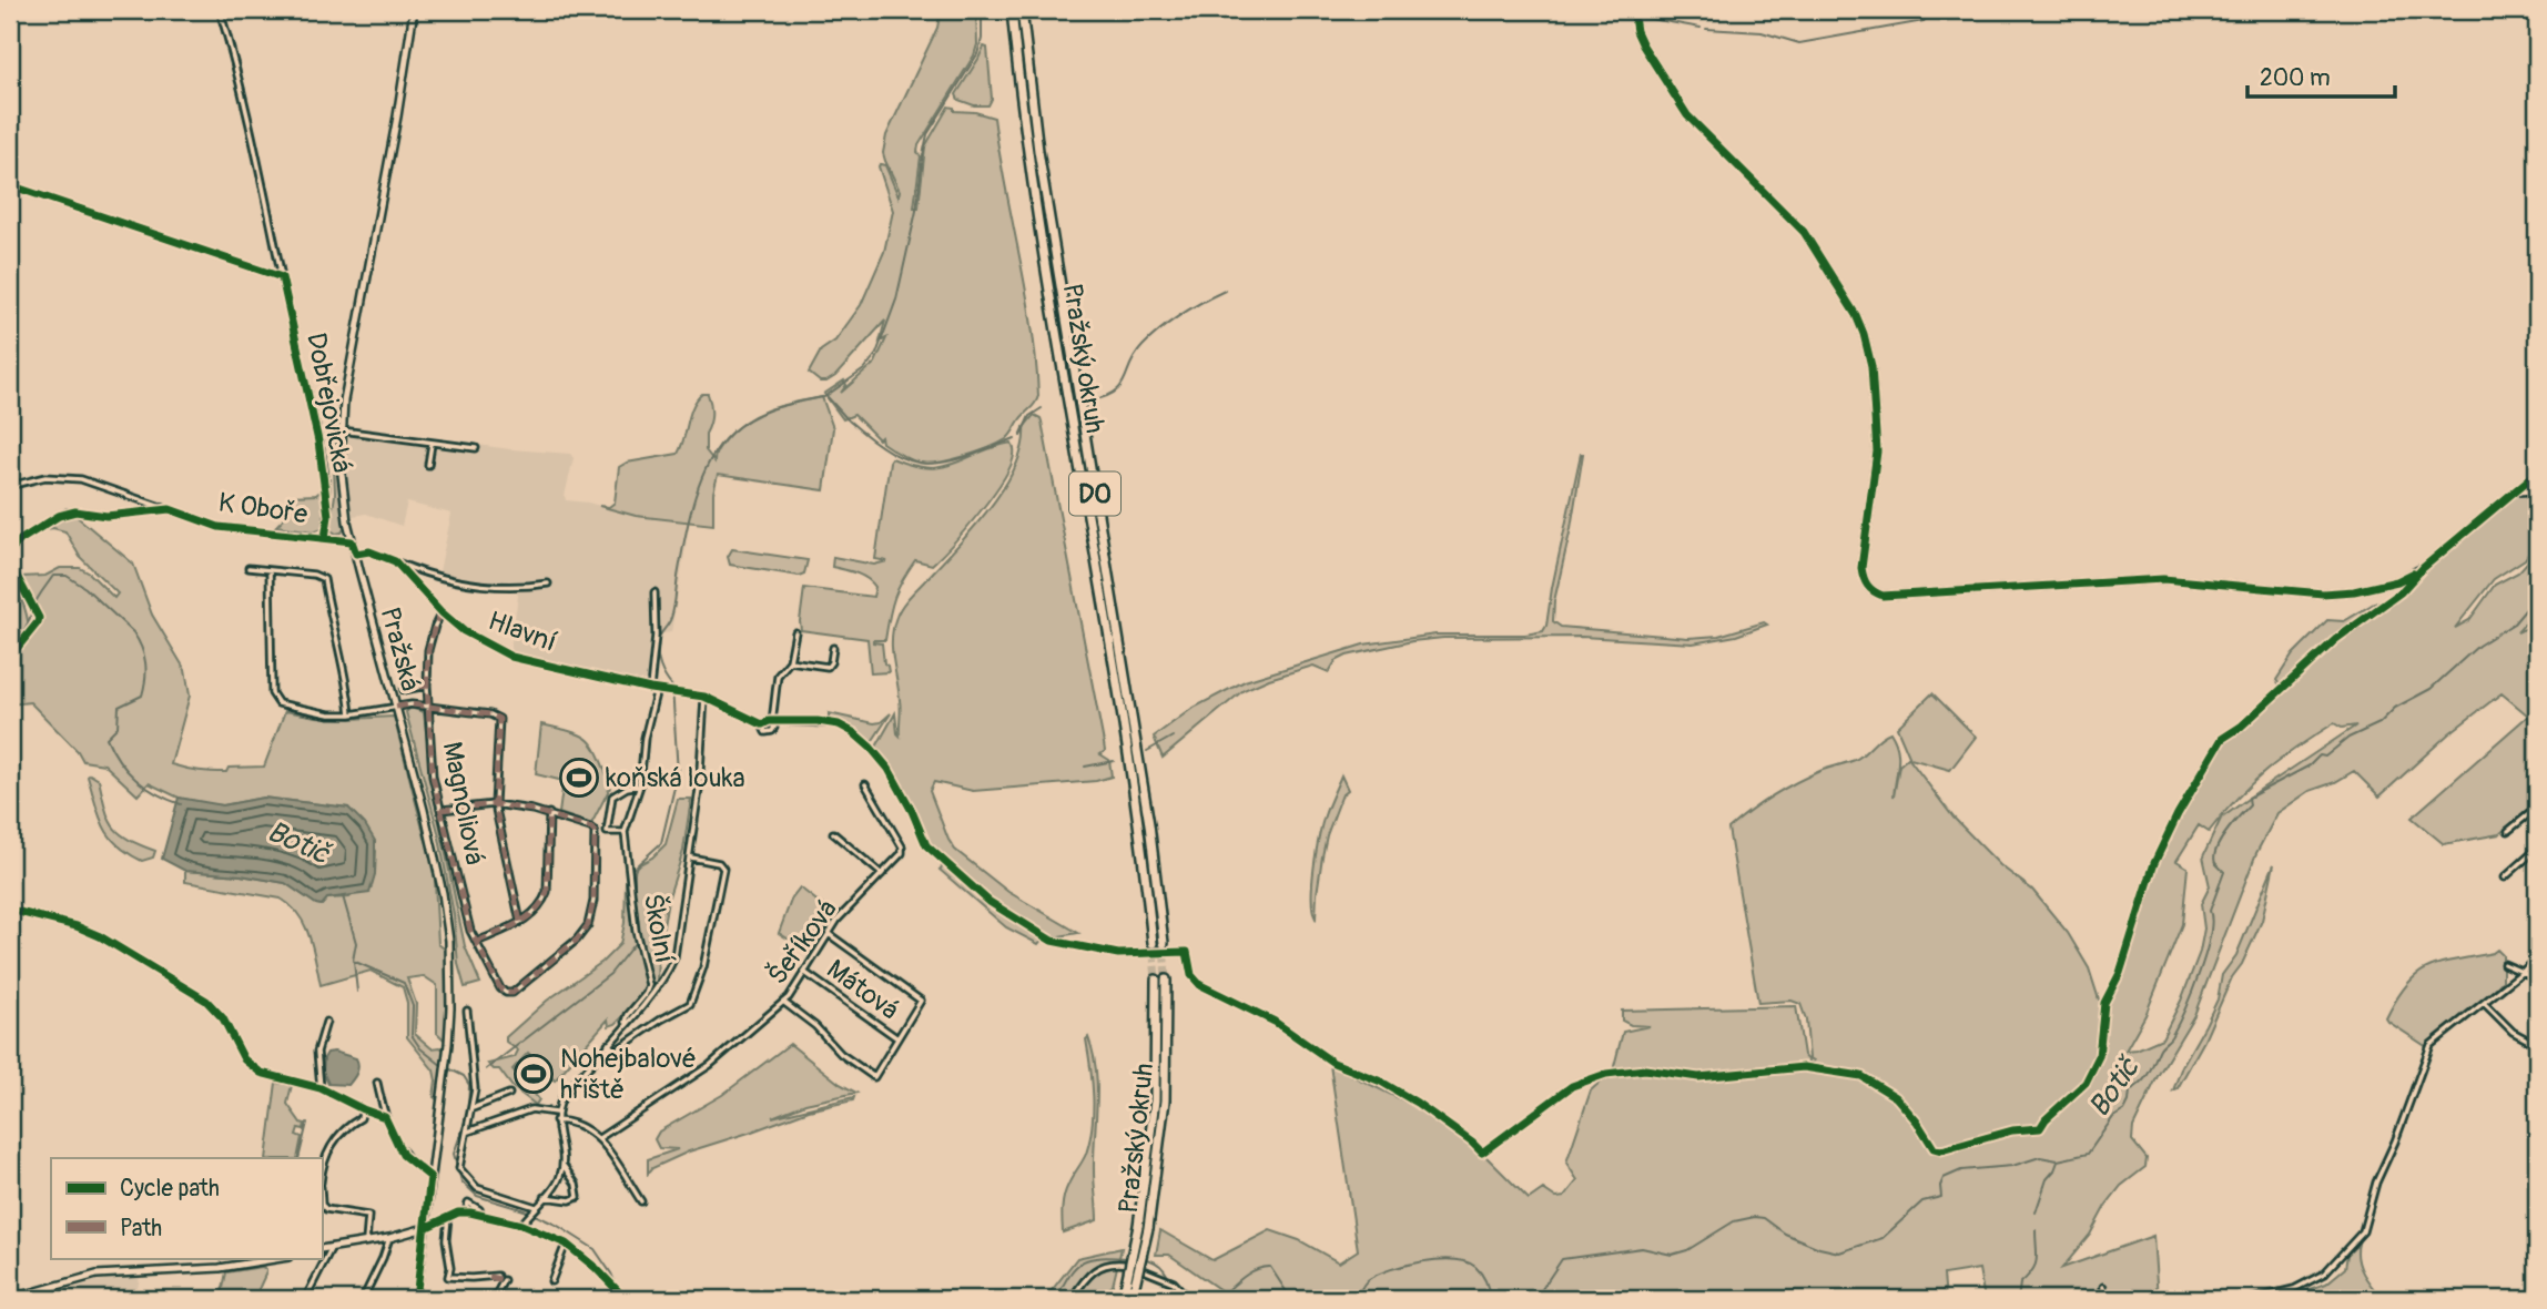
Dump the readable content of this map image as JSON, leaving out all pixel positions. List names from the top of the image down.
{
  "streets": {
    "highway": ["Pražský okruh", "D0"],
    "street": [
      "Dobřejovická",
      "K Oboře",
      "Hlavní",
      "Pražská",
      "Magnoliová",
      "Školní",
      "Šeříková",
      "Mátová"
    ]
  },
  "crossings": [
    ["Dobřejovická", "K Oboře"],
    ["K Oboře", "Pražská"],
    ["Hlavní", "Magnoliová"],
    ["Hlavní", "Školní"],
    ["Šeříková", "Mátová"]
  ],
  "water": ["Botič"],
  "places": {
    "sports": ["koňská louka", "Nohejbalové hřiště"]
  },
  "legend": ["Cycle path", "Path"],
  "scale_bar": "200 m"
}
